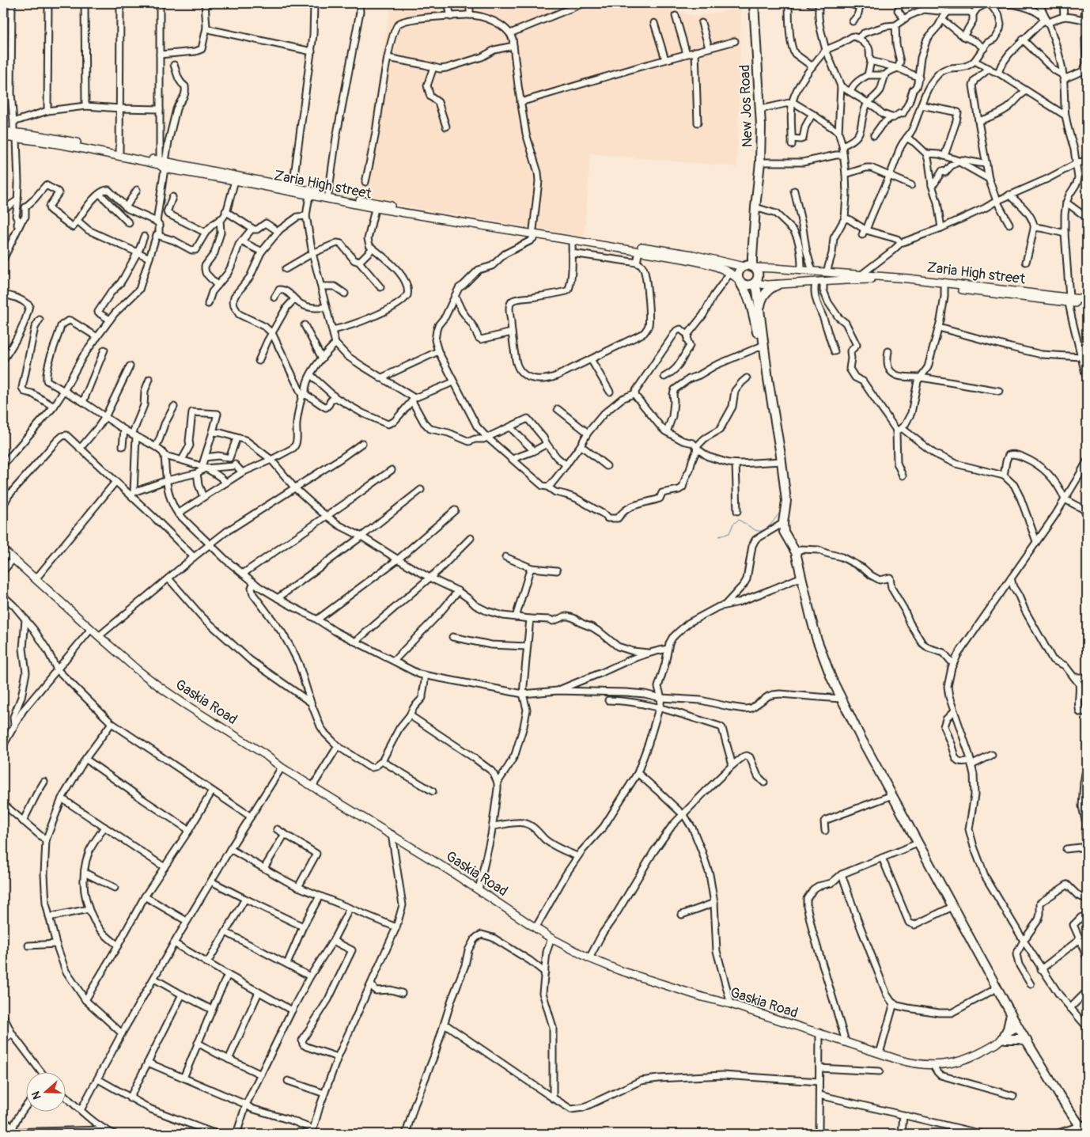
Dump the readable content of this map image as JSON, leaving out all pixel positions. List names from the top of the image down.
{
  "streets": {
    "highway": ["New Jos Road"],
    "main road": ["Zaria High street", "Gaskia Road"]
  },
  "north": "left"
}
